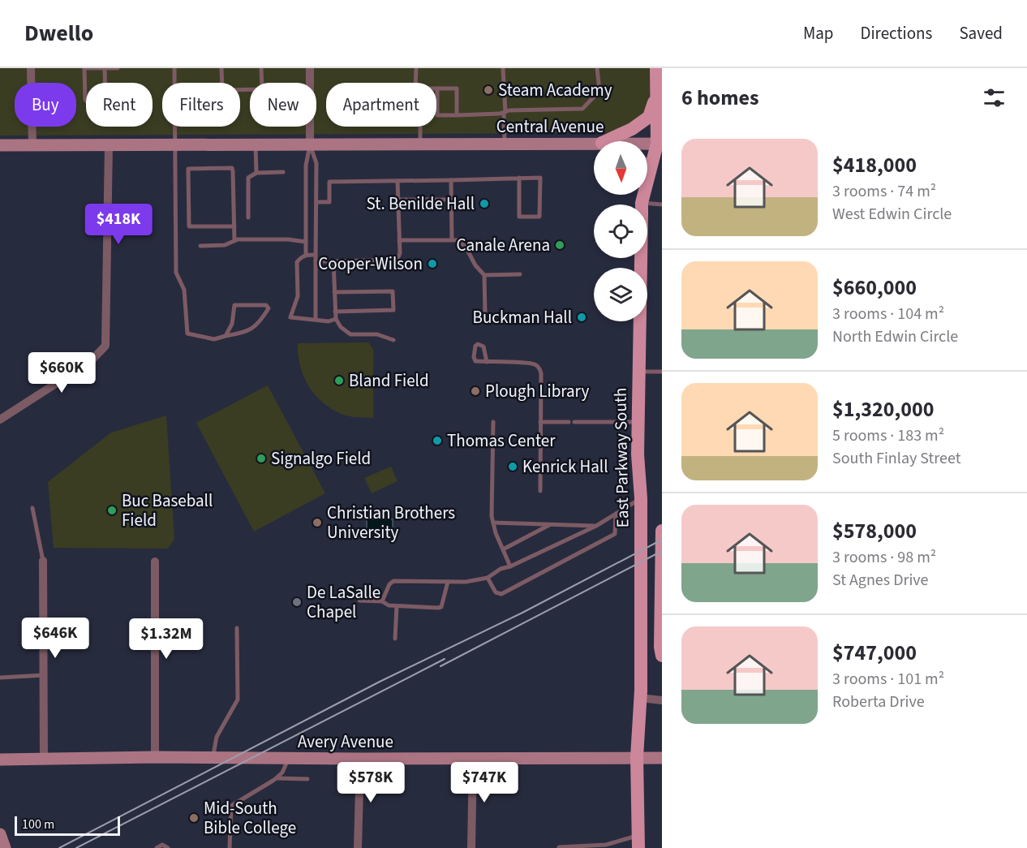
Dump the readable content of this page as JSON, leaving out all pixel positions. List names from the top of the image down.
{
  "streets": {
    "main road": ["Central Avenue", "East Parkway South", "Avery Avenue"]
  },
  "crossings": [
    ["Central Avenue", "East Parkway South"],
    ["East Parkway South", "Avery Avenue"]
  ],
  "places": [
    "Steam Academy",
    "St. Benilde Hall",
    "Canale Arena",
    "Cooper-Wilson",
    "Buckman Hall",
    "Bland Field",
    "Plough Library",
    "Thomas Center",
    "Signalgo Field",
    "Kenrick Hall",
    "Buc Baseball Field",
    "Christian Brothers University",
    "De LaSalle Chapel",
    "Mid-South Bible College"
  ],
  "scale_bar": "100 m",
  "north": "bottom",
  "page": {
    "header": "Dwello",
    "nav": ["Map", "Directions", "Saved"],
    "heading": "6 homes",
    "chip": [
      "Buy",
      "Rent",
      "Filters",
      "New",
      "Apartment"
    ],
    "list": [
      {
        "name": "$418,000",
        "note": "3 rooms · 74 m² · West Edwin Circle"
      },
      {
        "name": "$660,000",
        "note": "3 rooms · 104 m² · North Edwin Circle"
      },
      {
        "name": "$1,320,000",
        "note": "5 rooms · 183 m² · South Finlay Street"
      },
      {
        "name": "$578,000",
        "note": "3 rooms · 98 m² · St Agnes Drive"
      },
      {
        "name": "$747,000",
        "note": "3 rooms · 101 m² · Roberta Drive"
      }
    ],
    "price": [
      "$418K",
      "$660K",
      "$646K",
      "$1.32M",
      "$578K",
      "$747K"
    ],
    "scale": "100 m"
  }
}
